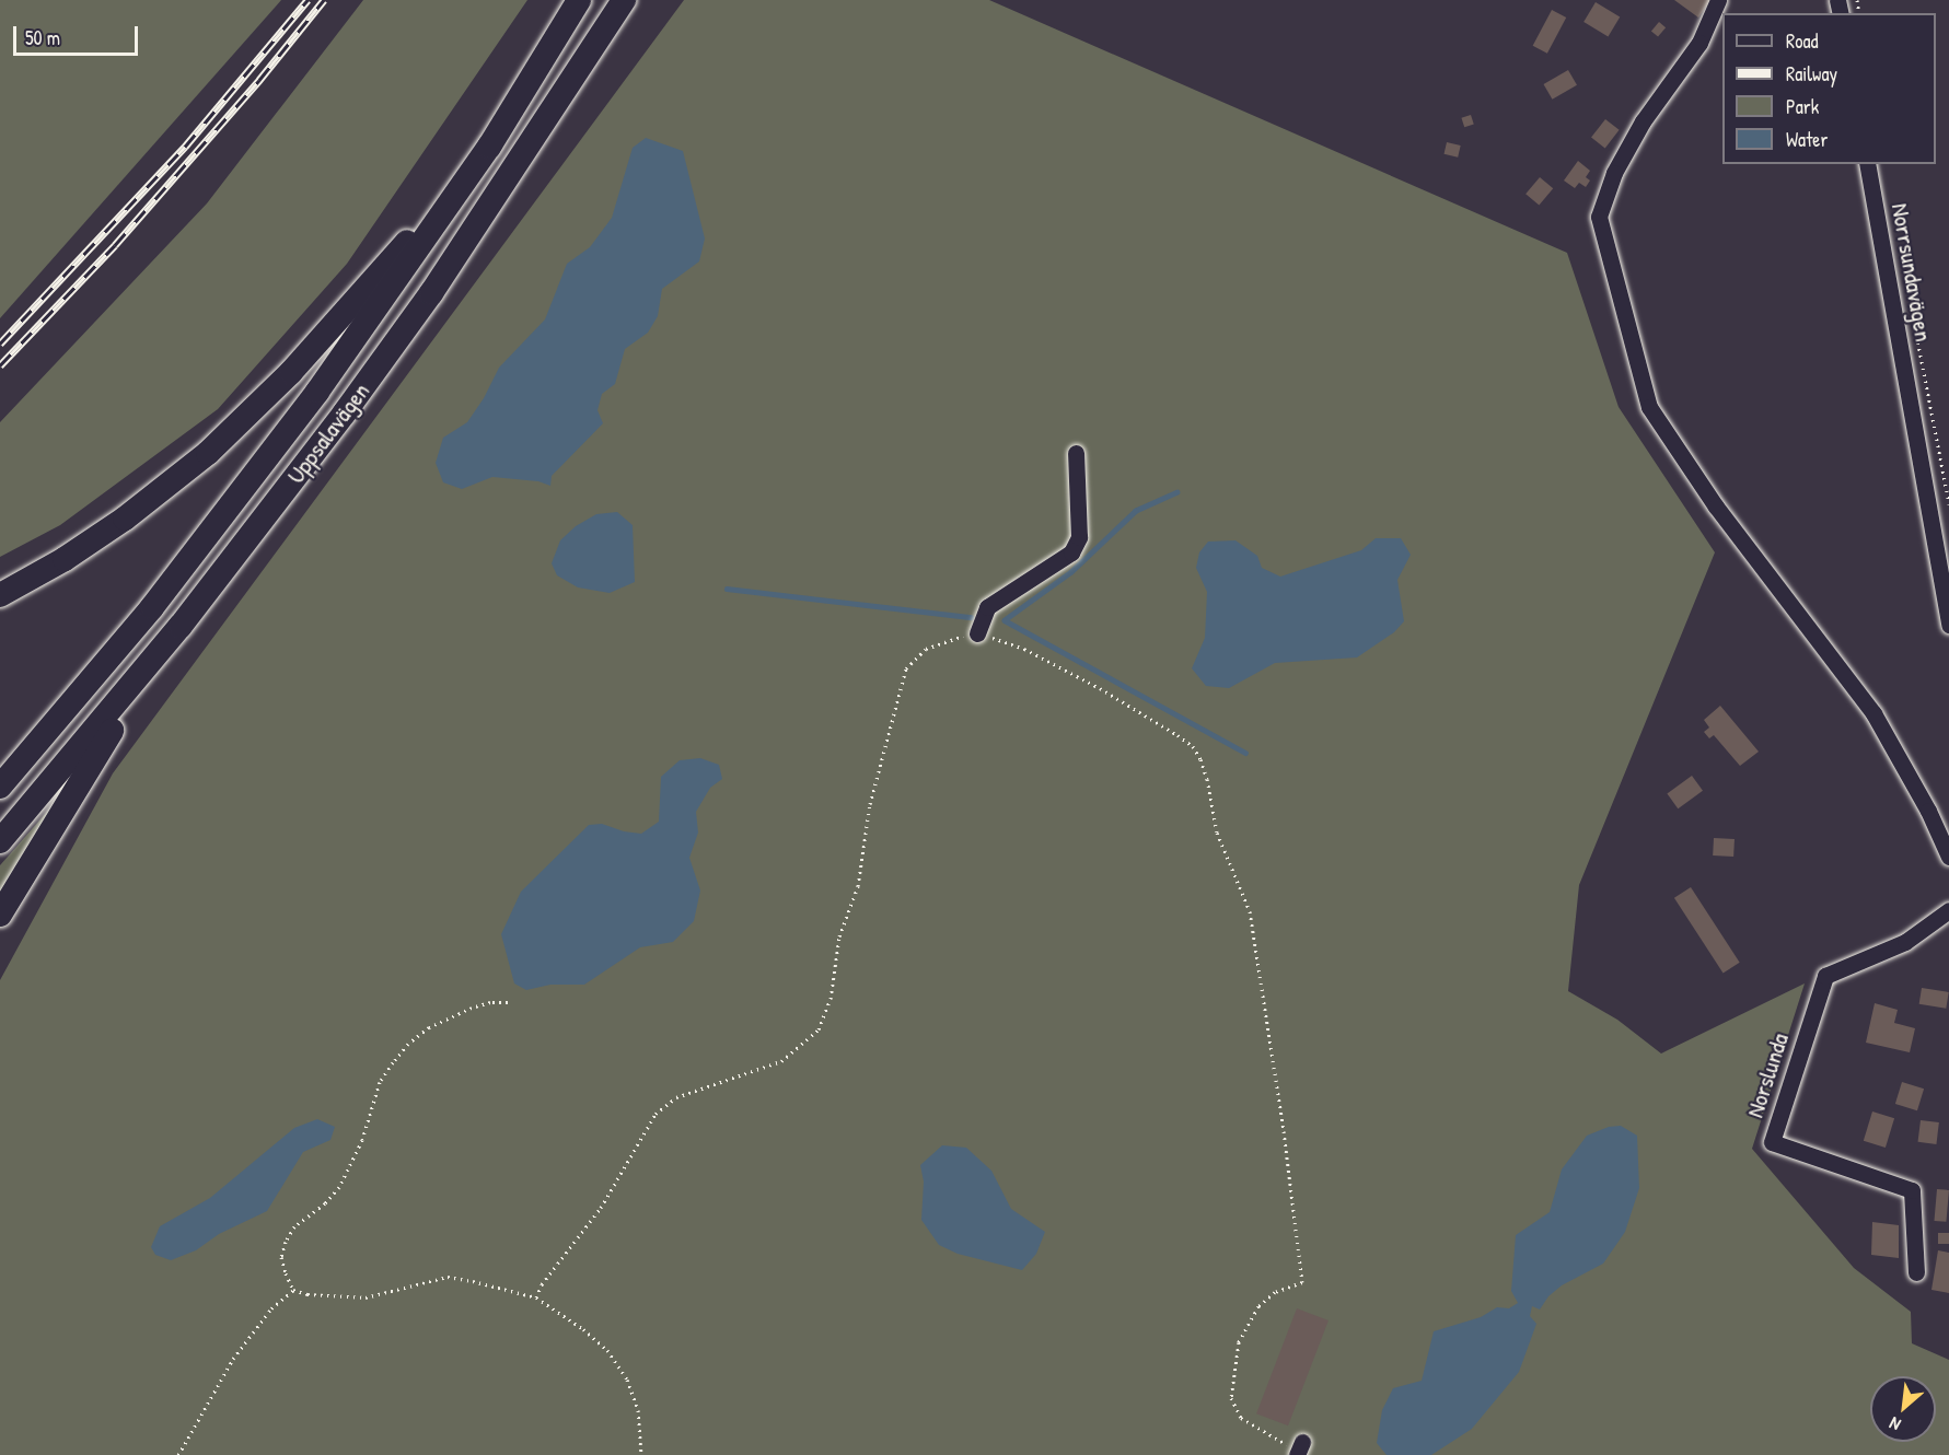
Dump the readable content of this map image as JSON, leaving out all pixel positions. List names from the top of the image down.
{
  "streets": {
    "highway": ["Uppsalavägen"],
    "street": ["Norrsundavägen", "Norslunda"]
  },
  "legend": [
    "Road",
    "Railway",
    "Park",
    "Water"
  ],
  "scale_bar": "50 m",
  "north": "bottom left"
}
